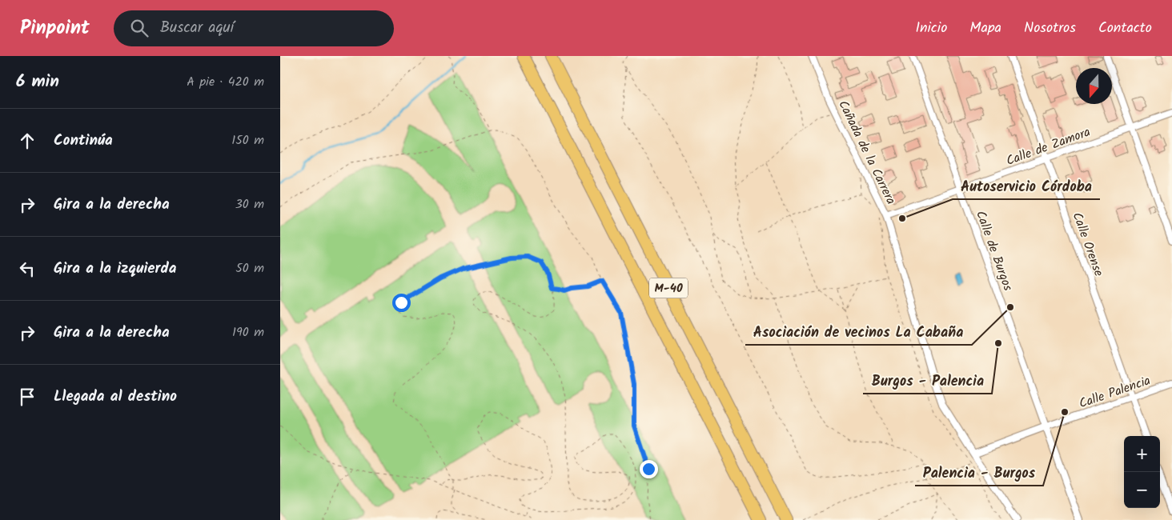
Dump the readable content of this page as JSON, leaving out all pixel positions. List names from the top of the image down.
{
  "streets": {
    "highway": ["M-40"],
    "street": [
      "Calle de Zamora",
      "Cañada de la Carrera",
      "Calle Orense",
      "Calle de Burgos",
      "Calle Palencia"
    ]
  },
  "crossings": [
    ["Calle de Zamora", "Cañada de la Carrera"],
    ["Calle de Zamora", "Calle Orense"],
    ["Calle de Zamora", "Calle de Burgos"],
    ["Cañada de la Carrera", "Calle Palencia"],
    ["Calle Orense", "Calle Palencia"],
    ["Calle de Burgos", "Calle Palencia"]
  ],
  "places": [
    "Autoservicio Córdoba",
    "Asociación de vecinos La Cabaña",
    "Burgos - Palencia",
    "Palencia - Burgos"
  ],
  "north": "bottom",
  "page": {
    "header": "Pinpoint",
    "search": "Buscar aquí",
    "nav": [
      "Inicio",
      "Mapa",
      "Nosotros",
      "Contacto"
    ],
    "heading": ["6 min", "A pie · 420 m"],
    "list": [
      ["Continúa", "150 m"],
      ["Gira a la derecha", "30 m"],
      ["Gira a la izquierda", "50 m"],
      ["Gira a la derecha", "190 m"],
      "Llegada al destino"
    ],
    "map_buttons": ["+", "−"]
  }
}
